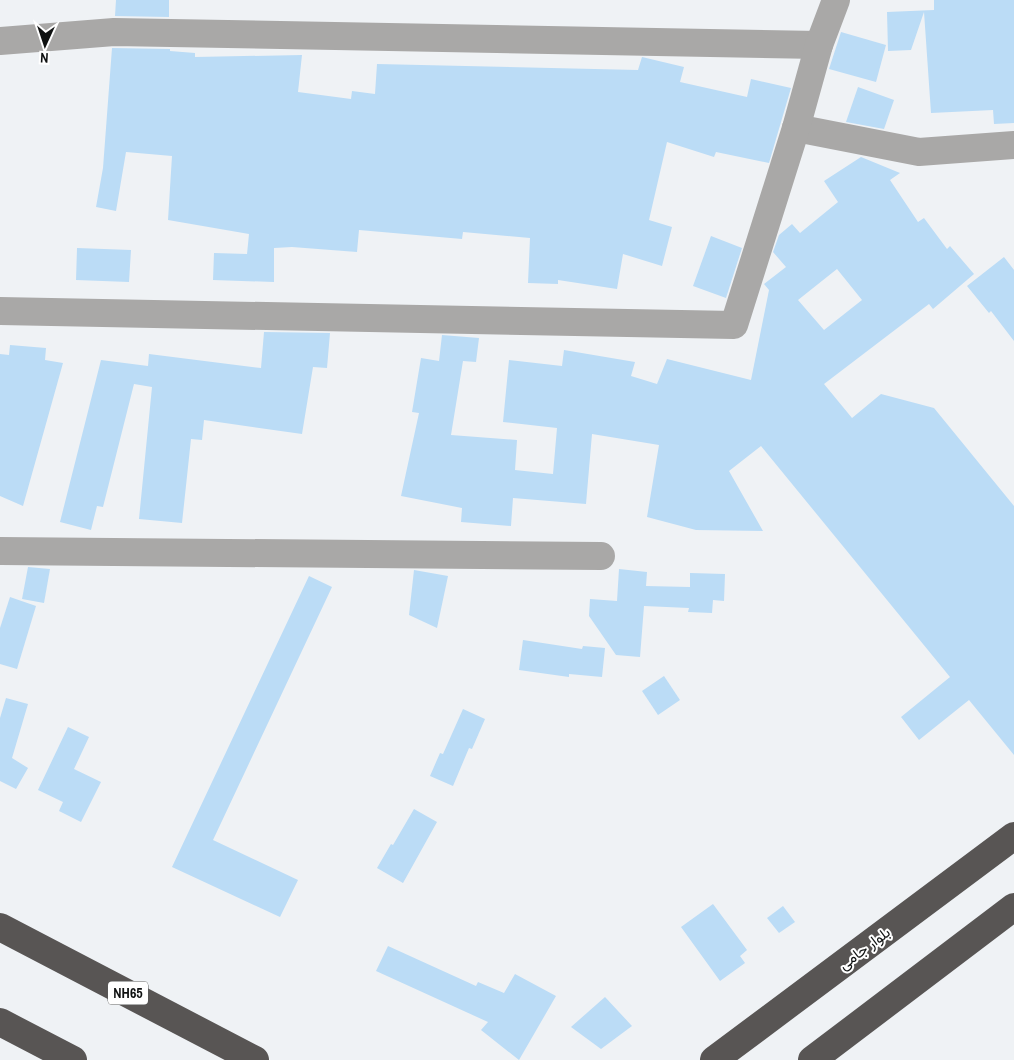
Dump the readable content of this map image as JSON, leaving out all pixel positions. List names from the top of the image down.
{
  "streets": {
    "highway": ["بلوار جامی", "NH65"]
  },
  "north": "bottom"
}
